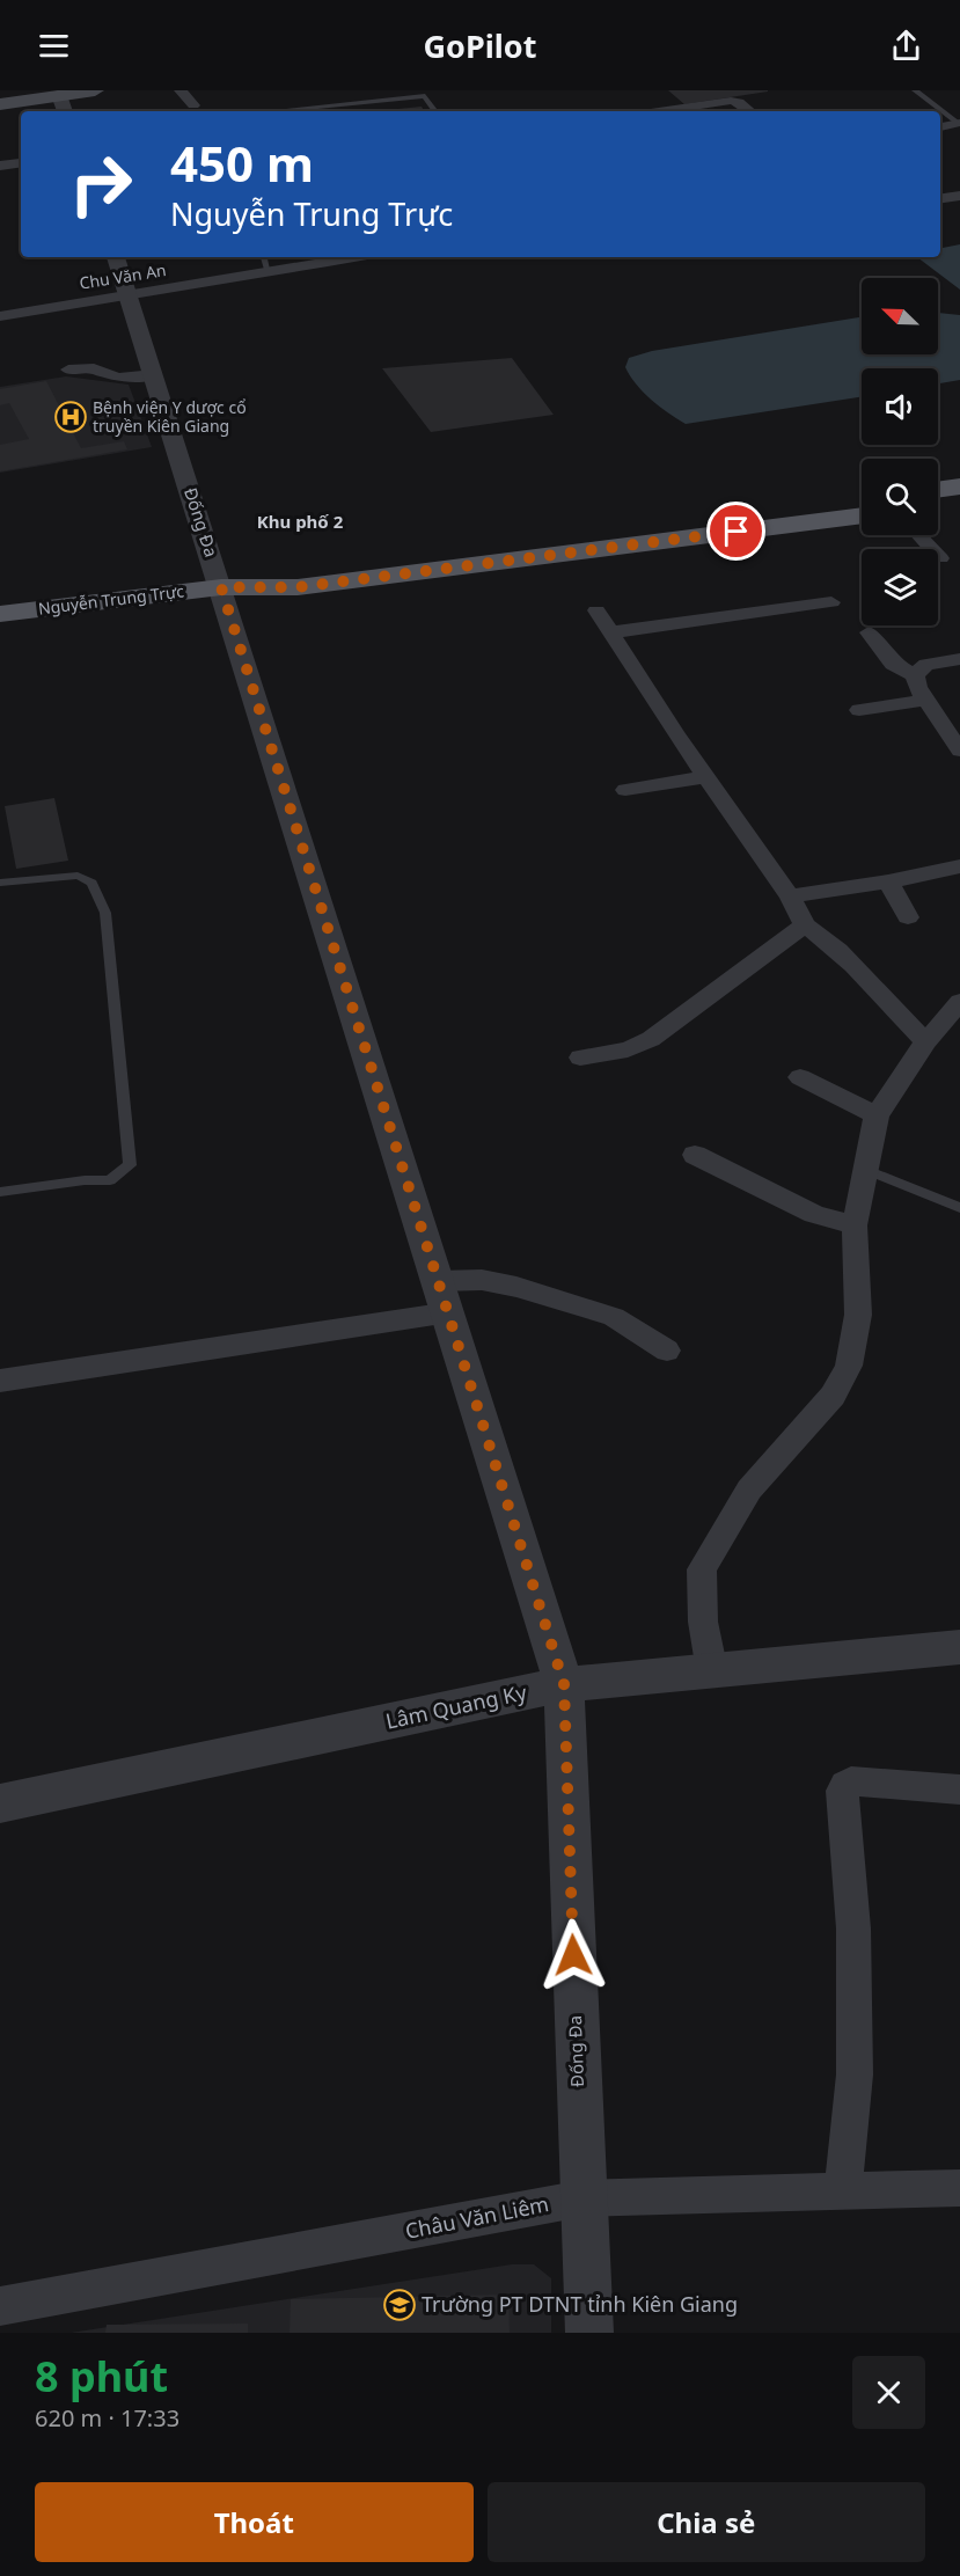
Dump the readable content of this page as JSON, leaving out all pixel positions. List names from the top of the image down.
{
  "streets": {
    "main road": ["Nguyễn Trung Trực"],
    "street": [
      "Chu Văn An",
      "Đống Đa",
      "Lâm Quang Ky",
      "Châu Văn Liêm"
    ]
  },
  "crossings": [
    ["Chu Văn An", "Đống Đa"],
    ["Đống Đa", "Nguyễn Trung Trực"],
    ["Đống Đa", "Lâm Quang Ky"],
    ["Đống Đa", "Châu Văn Liêm"]
  ],
  "districts": ["Khu phố 2"],
  "places": {
    "hospital": ["Bệnh viện Y dược cổ truyền Kiên Giang"],
    "school or university": ["Trường PT DTNT tỉnh Kiên Giang"]
  },
  "north": "top left",
  "page": {
    "header": "GoPilot",
    "turn": ["450 m", "Nguyễn Trung Trực"],
    "heading": ["8 phút", "620 m · 17:33"],
    "buttons": ["Thoát", "Chia sẻ"]
  }
}
